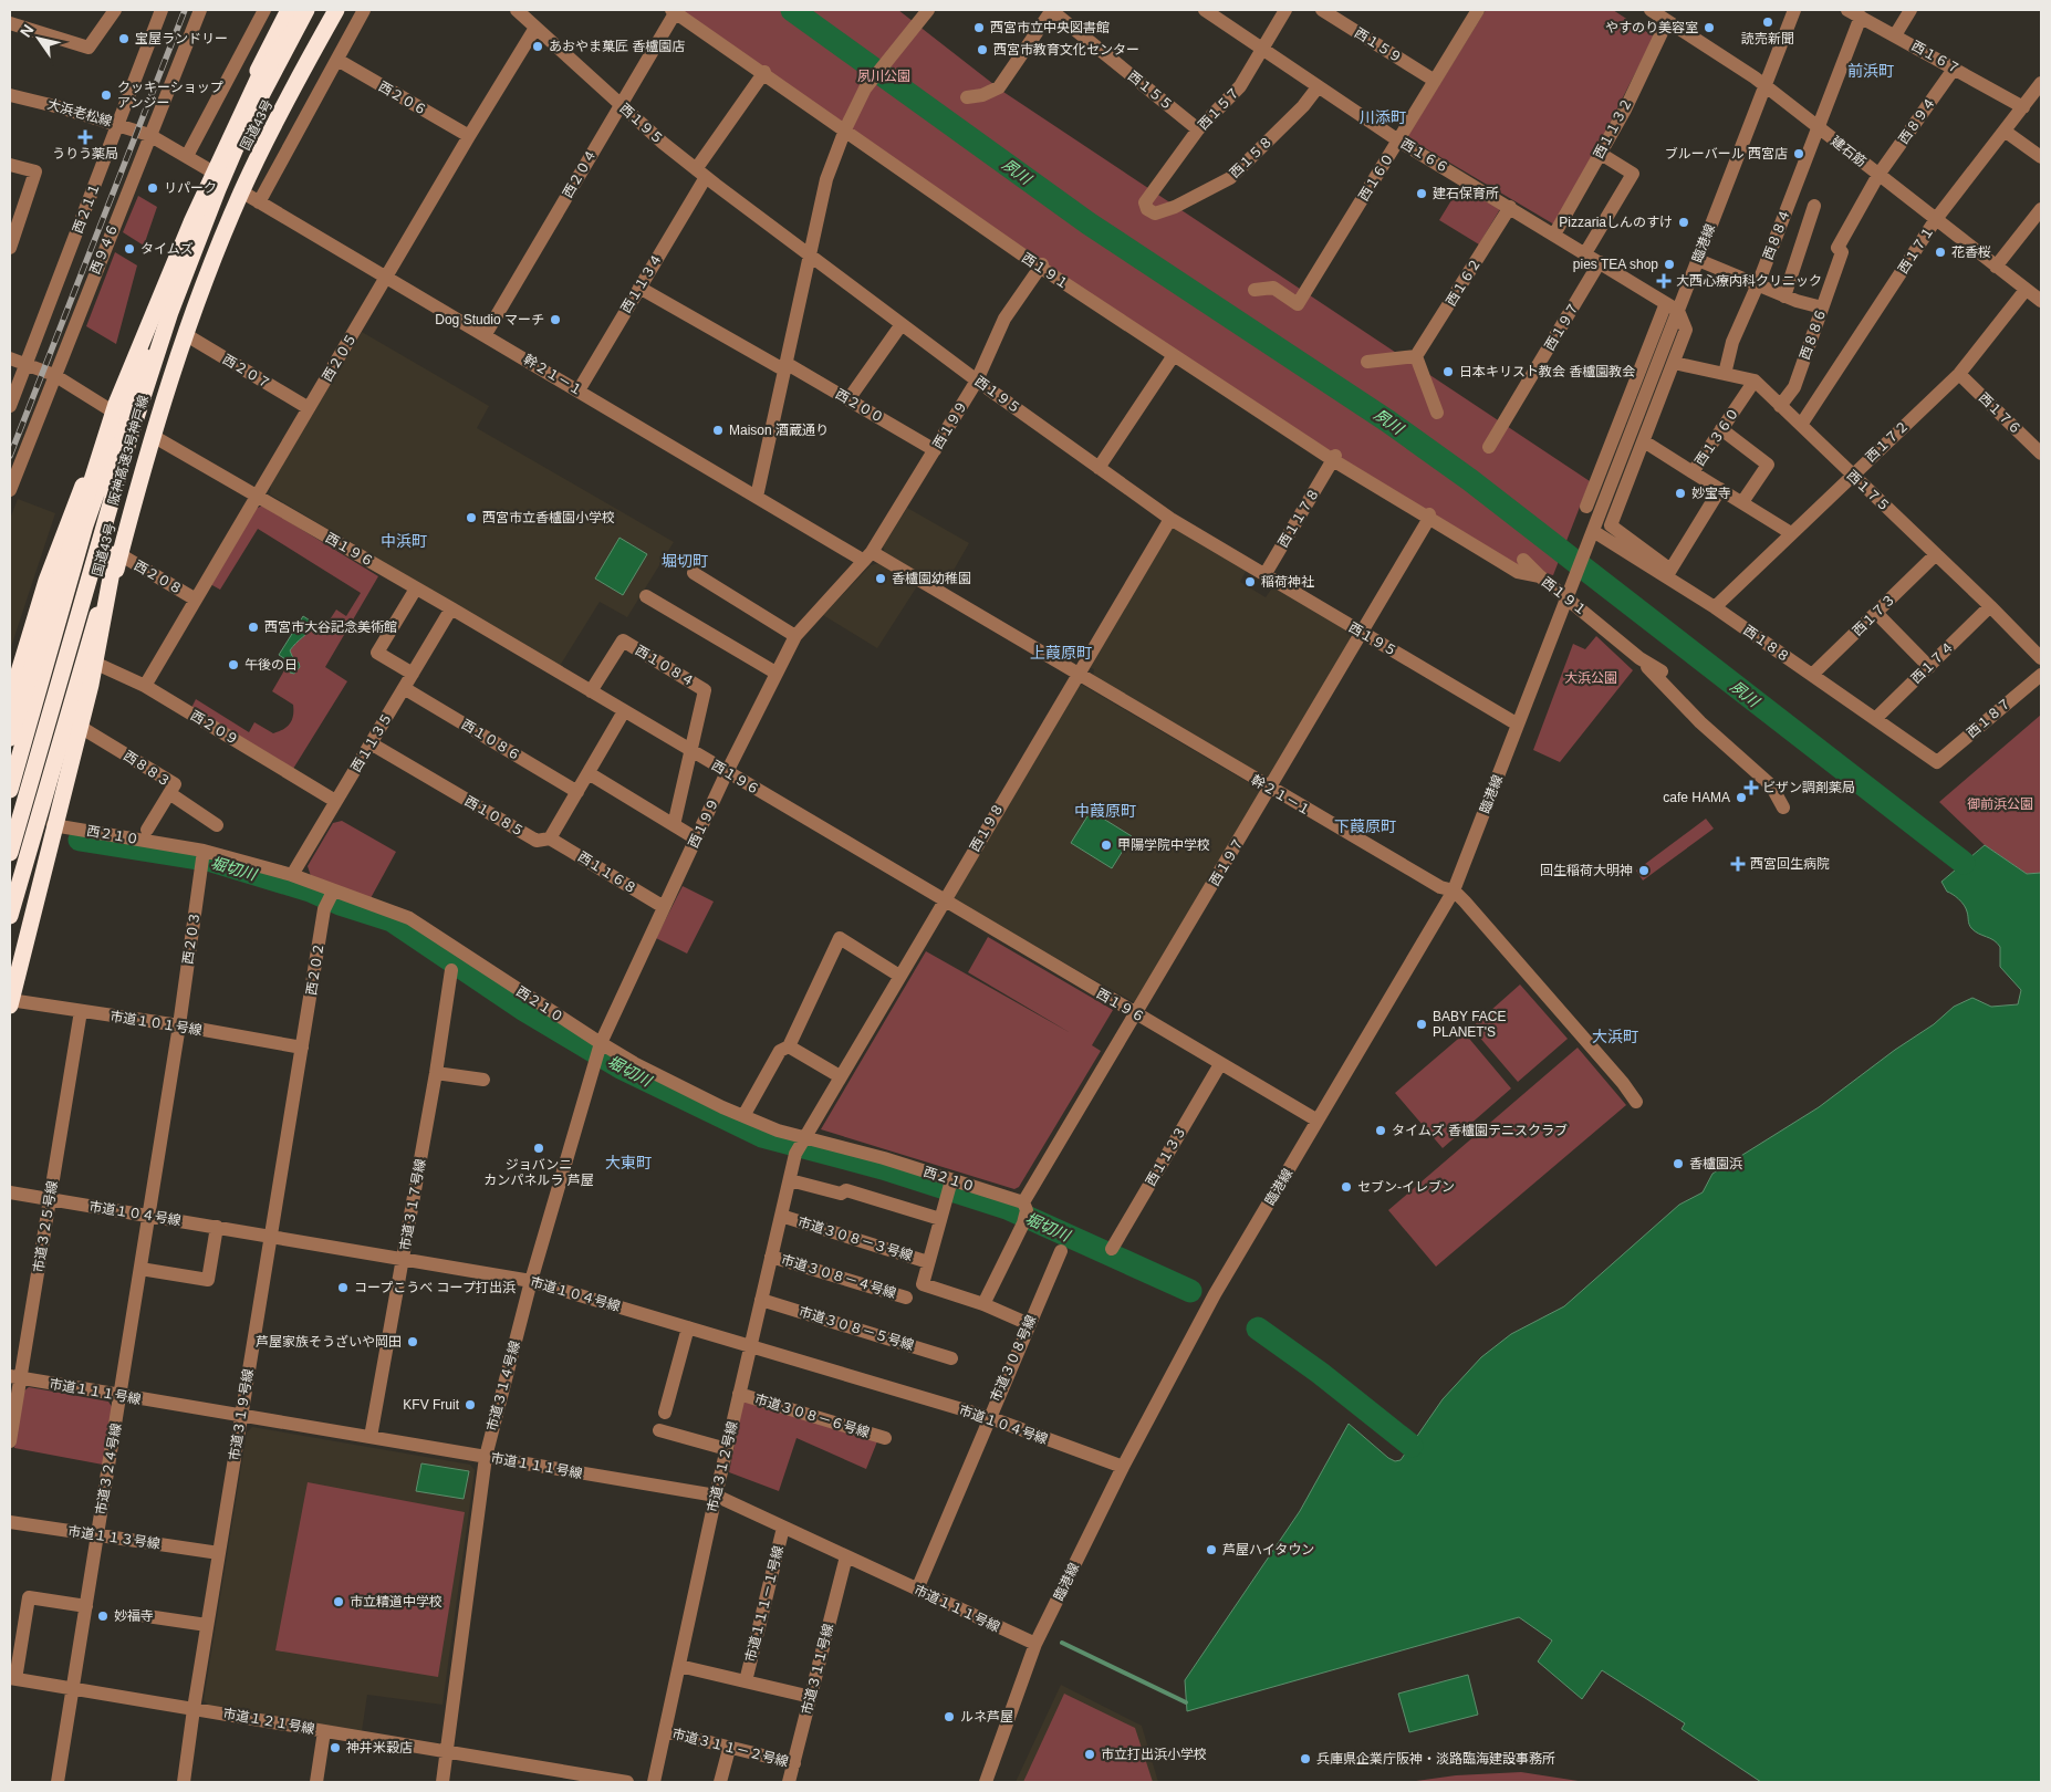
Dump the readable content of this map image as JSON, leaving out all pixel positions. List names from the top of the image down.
{
  "streets": {
    "highway": ["国道43号", "阪神高速3号神戸線"],
    "street": [
      "西１５９",
      "西１６７",
      "西１５５",
      "西２０６",
      "西１５７",
      "大浜老松線",
      "西８９４",
      "西１９５",
      "西１１３２",
      "建石筋",
      "西１６６",
      "西１５８",
      "西２０４",
      "西１６０",
      "西２１１",
      "西８８４",
      "臨港線",
      "西９４６",
      "西１７１",
      "西１９１",
      "西１６２",
      "西１１３４",
      "西１９７",
      "西８８６",
      "西２０５",
      "西２０７",
      "幹２１－１",
      "西２００",
      "西１７６",
      "西１９９",
      "西１３６０",
      "西１７２",
      "西１７５",
      "西１１７８",
      "西１９６",
      "西２０８",
      "西１７３",
      "西１８８",
      "西１７４",
      "西１０８４",
      "西１８７",
      "西２０９",
      "西１０８６",
      "西１１３５",
      "西８８３",
      "西１０８５",
      "西１９８",
      "西２１０",
      "西１１６８",
      "西２０３",
      "西２０２",
      "市道１０１号線",
      "西１１３３",
      "市道３１７号線",
      "市道１０４号線",
      "市道３２５号線",
      "市道３０８－３号線",
      "市道３０８－４号線",
      "市道３０８－５号線",
      "市道３０８号線",
      "市道３１４号線",
      "市道１１１号線",
      "市道３１９号線",
      "市道３０８－６号線",
      "市道３１２号線",
      "市道３２４号線",
      "市道１１３号線",
      "市道１１１－１号線",
      "市道３１１号線",
      "市道１２１号線",
      "市道３１１－２号線"
    ]
  },
  "crossings": [
    ["西１５９", "西１６０"],
    ["西１６７", "西８９４"],
    ["西１６７", "西８８４"],
    ["西１６７", "西１７１"],
    ["西１５５", "西１５７"],
    ["西２０６", "西２０５"],
    ["西１５７", "西１６６"],
    ["西１５７", "西１５８"],
    ["大浜老松線", "西２１１"],
    ["大浜老松線", "西９４６"],
    ["西８９４", "建石筋"],
    ["西８９４", "西８８６"],
    ["西１９５", "西２０４"],
    ["西１９５", "臨港線"],
    ["西１９５", "西１１３４"],
    ["西１９５", "西１９７"],
    ["西１９５", "西２０５"],
    ["西１９５", "西１９９"],
    ["西１９５", "西１１７８"],
    ["西１９５", "西１９８"],
    ["国道43号", "西２０７"],
    ["国道43号", "幹２１－１"],
    ["国道43号", "阪神高速3号神戸線"],
    ["国道43号", "西１９６"],
    ["国道43号", "西２０８"],
    ["国道43号", "西２０９"],
    ["国道43号", "西８８３"],
    ["国道43号", "西２１０"],
    ["西１１３２", "建石筋"],
    ["西１１３２", "西１６６"],
    ["建石筋", "西８８４"],
    ["建石筋", "臨港線"],
    ["建石筋", "西１７１"],
    ["建石筋", "西８８６"],
    ["建石筋", "西１７２"],
    ["西１６６", "西１５８"],
    ["西１６６", "西１６０"],
    ["西１６６", "臨港線"],
    ["西１６６", "西１６２"],
    ["西１６６", "西１９７"],
    ["西２０４", "西１９１"],
    ["西２０４", "幹２１－１"],
    ["臨港線", "西１９１"],
    ["臨港線", "幹２１－１"],
    ["臨港線", "西１９６"],
    ["臨港線", "西１８８"],
    ["臨港線", "市道１０４号線"],
    ["臨港線", "市道１１１号線"],
    ["西１７１", "西１７５"],
    ["西１９１", "西１１３４"],
    ["西１９１", "西１９７"],
    ["西１９１", "西１９９"],
    ["西１９１", "西１１７８"],
    ["西１１３４", "幹２１－１"],
    ["西１１３４", "西２００"],
    ["西１９７", "幹２１－１"],
    ["西１９７", "西１９６"],
    ["西１９７", "西２１０"],
    ["西８８６", "西１７５"],
    ["西２０５", "西２０７"],
    ["西２０５", "幹２１－１"],
    ["西２０５", "西１９６"],
    ["西２０５", "西２０８"],
    ["西２０５", "西２０９"],
    ["幹２１－１", "西１９９"],
    ["幹２１－１", "西１９８"],
    ["西２００", "西１９９"],
    ["西１７６", "西１７２"],
    ["西１９９", "西１９６"],
    ["西１９９", "西２１０"],
    ["西１９９", "西１１６８"],
    ["西１９９", "市道３１４号線"],
    ["西１３６０", "西１７５"],
    ["西１７２", "西１７５"],
    ["西１７２", "西１８８"],
    ["阪神高速3号神戸線", "西２０８"],
    ["西１７５", "西１７３"],
    ["西１７５", "西１７４"],
    ["西１９６", "西１０８４"],
    ["西１９６", "西１１３５"],
    ["西１９６", "西１９８"],
    ["西１９６", "西１１３３"],
    ["西１７３", "西１８８"],
    ["西１８８", "西１７４"],
    ["西１８８", "西１８７"],
    ["西２０９", "西１１３５"],
    ["西１０８６", "西１１３５"],
    ["西１１３５", "西１０８５"],
    ["西１１３５", "西２１０"],
    ["西１０８５", "西１１６８"],
    ["西１９８", "西２１０"],
    ["西１９８", "市道３１２号線"],
    ["西２１０", "西２０３"],
    ["西２１０", "西２０２"],
    ["西２０３", "市道１０１号線"],
    ["西２０３", "市道３２４号線"],
    ["西２０２", "市道１０１号線"],
    ["西２０２", "市道３１９号線"],
    ["市道１０１号線", "市道３２５号線"],
    ["市道１０１号線", "市道３１９号線"],
    ["市道１０１号線", "市道３２４号線"],
    ["市道３１７号線", "市道１０４号線"],
    ["市道３１７号線", "市道１１１号線"],
    ["市道１０４号線", "市道３２５号線"],
    ["市道１０４号線", "市道３０８号線"],
    ["市道１０４号線", "市道３１４号線"],
    ["市道１０４号線", "市道３１９号線"],
    ["市道１０４号線", "市道３１２号線"],
    ["市道１０４号線", "市道３２４号線"],
    ["市道３２５号線", "市道１１１号線"],
    ["市道３０８－３号線", "市道３１２号線"],
    ["市道３０８－４号線", "市道３１２号線"],
    ["市道３０８－５号線", "市道３１２号線"],
    ["市道３０８号線", "市道１１１号線"],
    ["市道３１４号線", "市道１１１号線"],
    ["市道３１４号線", "市道１２１号線"],
    ["市道１１１号線", "市道３１９号線"],
    ["市道１１１号線", "市道３１２号線"],
    ["市道１１１号線", "市道３２４号線"],
    ["市道１１１号線", "市道１１１－１号線"],
    ["市道１１１号線", "市道３１１号線"],
    ["市道３１９号線", "市道１１３号線"],
    ["市道３１９号線", "市道１２１号線"],
    ["市道３０８－６号線", "市道３１２号線"],
    ["市道３１２号線", "市道３１１－２号線"],
    ["市道３２４号線", "市道１１３号線"],
    ["市道３２４号線", "市道１２１号線"],
    ["市道３１１号線", "市道３１１－２号線"]
  ],
  "districts": [
    "前浜町",
    "川添町",
    "中浜町",
    "堀切町",
    "上葭原町",
    "中葭原町",
    "下葭原町",
    "大浜町",
    "大東町"
  ],
  "water": ["夙川", "堀切川"],
  "parks": ["夙川公園", "大浜公園", "御前浜公園"],
  "places": {
    "other": [
      "読売新聞",
      "西宮市立中央図書館",
      "やすのり美容室",
      "宝屋ランドリー",
      "あおやま菓匠 香櫨園店",
      "西宮市教育文化センター",
      "クッキーショップ アンジー",
      "ブルーバール 西宮店",
      "リパーク",
      "建石保育所",
      "Pizzariaしんのすけ",
      "タイムズ",
      "花香桜",
      "pies TEA shop",
      "Dog Studio マーチ",
      "日本キリスト教会 香櫨園教会",
      "Maison 酒蔵通り",
      "妙宝寺",
      "西宮市立香櫨園小学校",
      "香櫨園幼稚園",
      "稲荷神社",
      "西宮市大谷記念美術館",
      "午後の日",
      "cafe HAMA",
      "甲陽学院中学校",
      "回生稲荷大明神",
      "BABY FACE PLANET'S",
      "タイムズ 香櫨園テニスクラブ",
      "ジョバンニ カンパネルラ 芦屋",
      "香櫨園浜",
      "セブン-イレブン",
      "コープこうべ コープ打出浜",
      "芦屋家族そうざいや岡田",
      "KFV Fruit",
      "芦屋ハイタウン",
      "市立精道中学校",
      "妙福寺",
      "ルネ芦屋",
      "神井米穀店",
      "市立打出浜小学校",
      "兵庫県企業庁阪神・淡路臨海建設事務所"
    ],
    "health": [
      "うりう薬局",
      "大西心療内科クリニック",
      "ビザン調剤薬局",
      "西宮回生病院"
    ]
  },
  "north": "top left"
}
